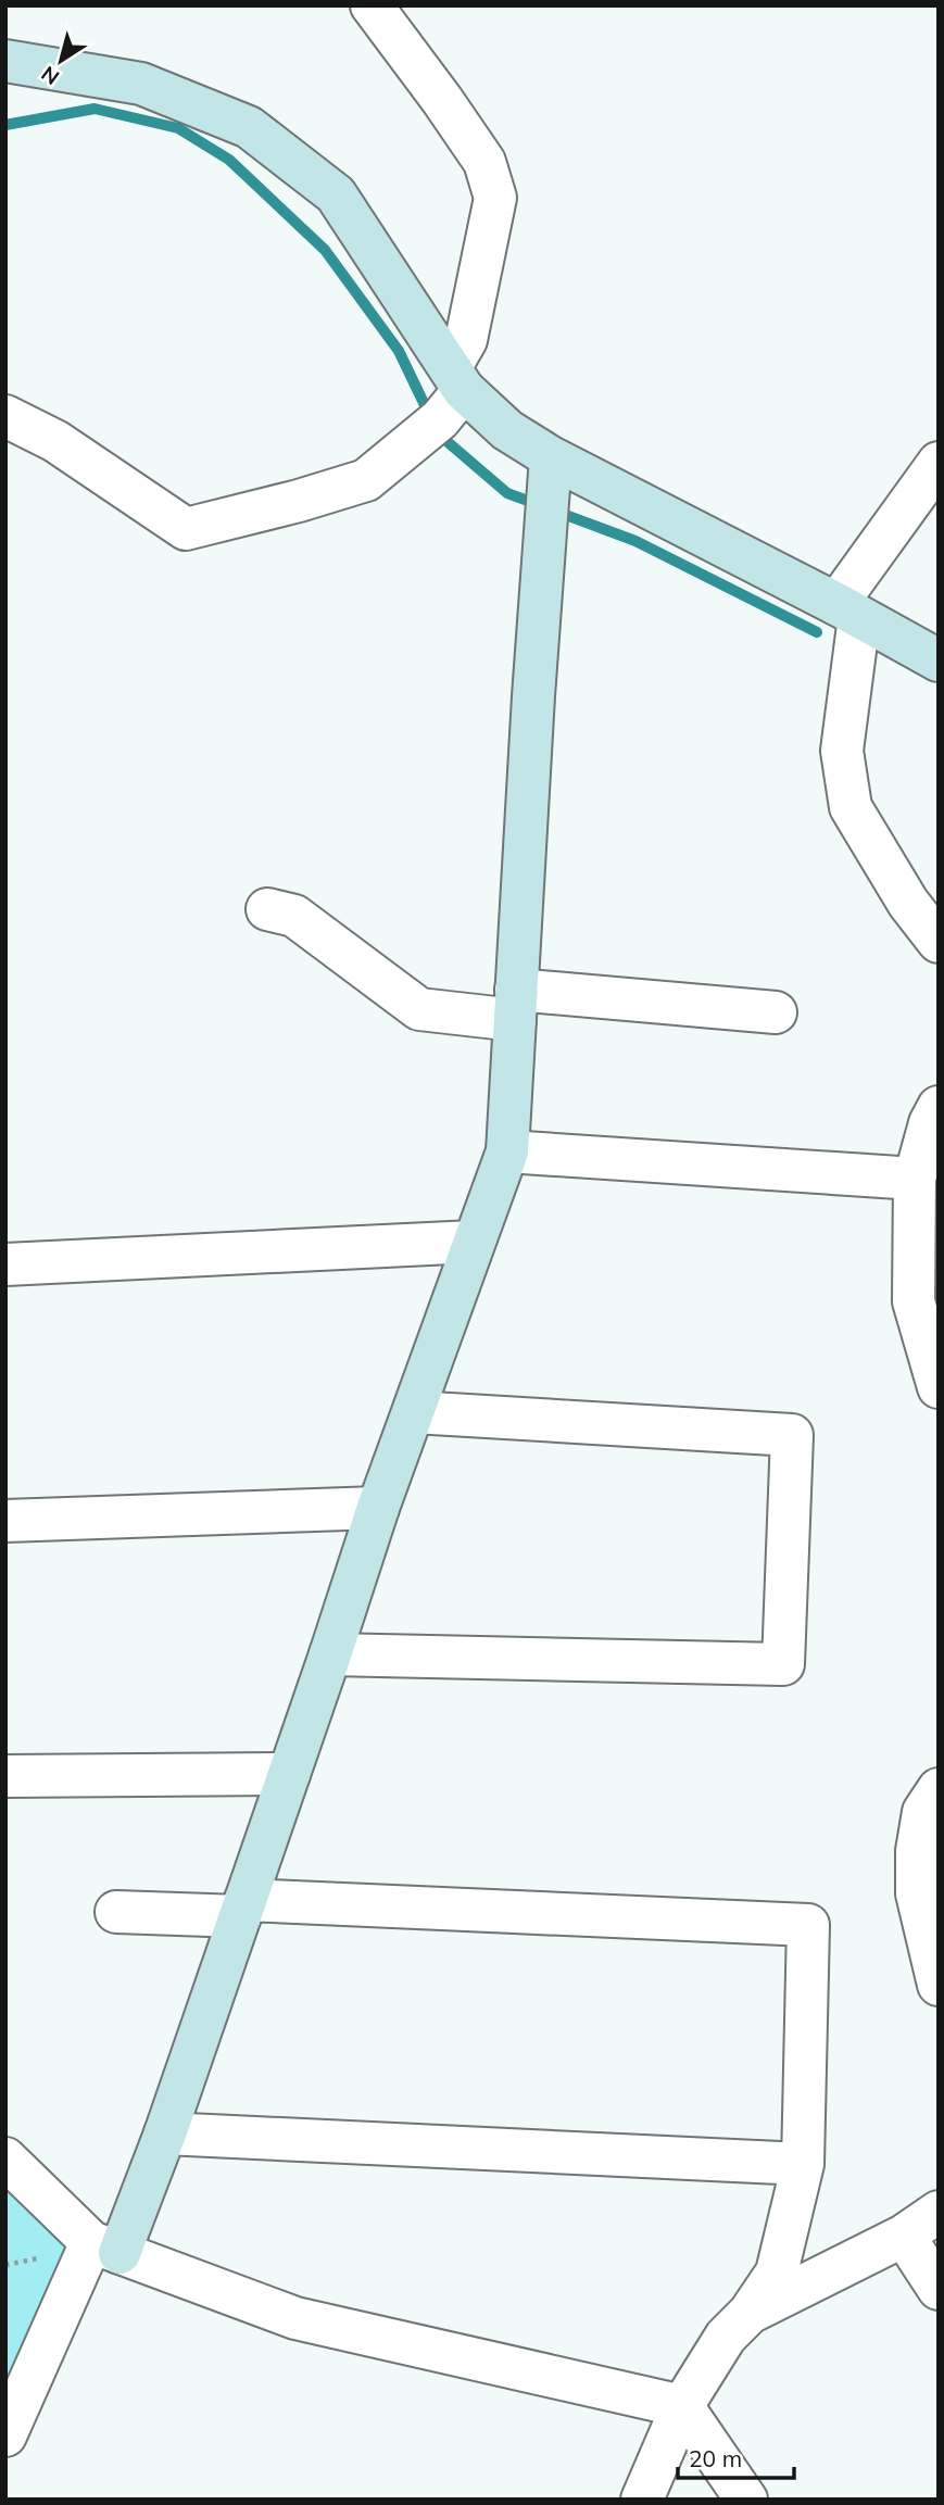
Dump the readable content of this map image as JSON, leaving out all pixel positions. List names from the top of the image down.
{
  "scale_bar": "20 m",
  "north": "bottom left"
}
